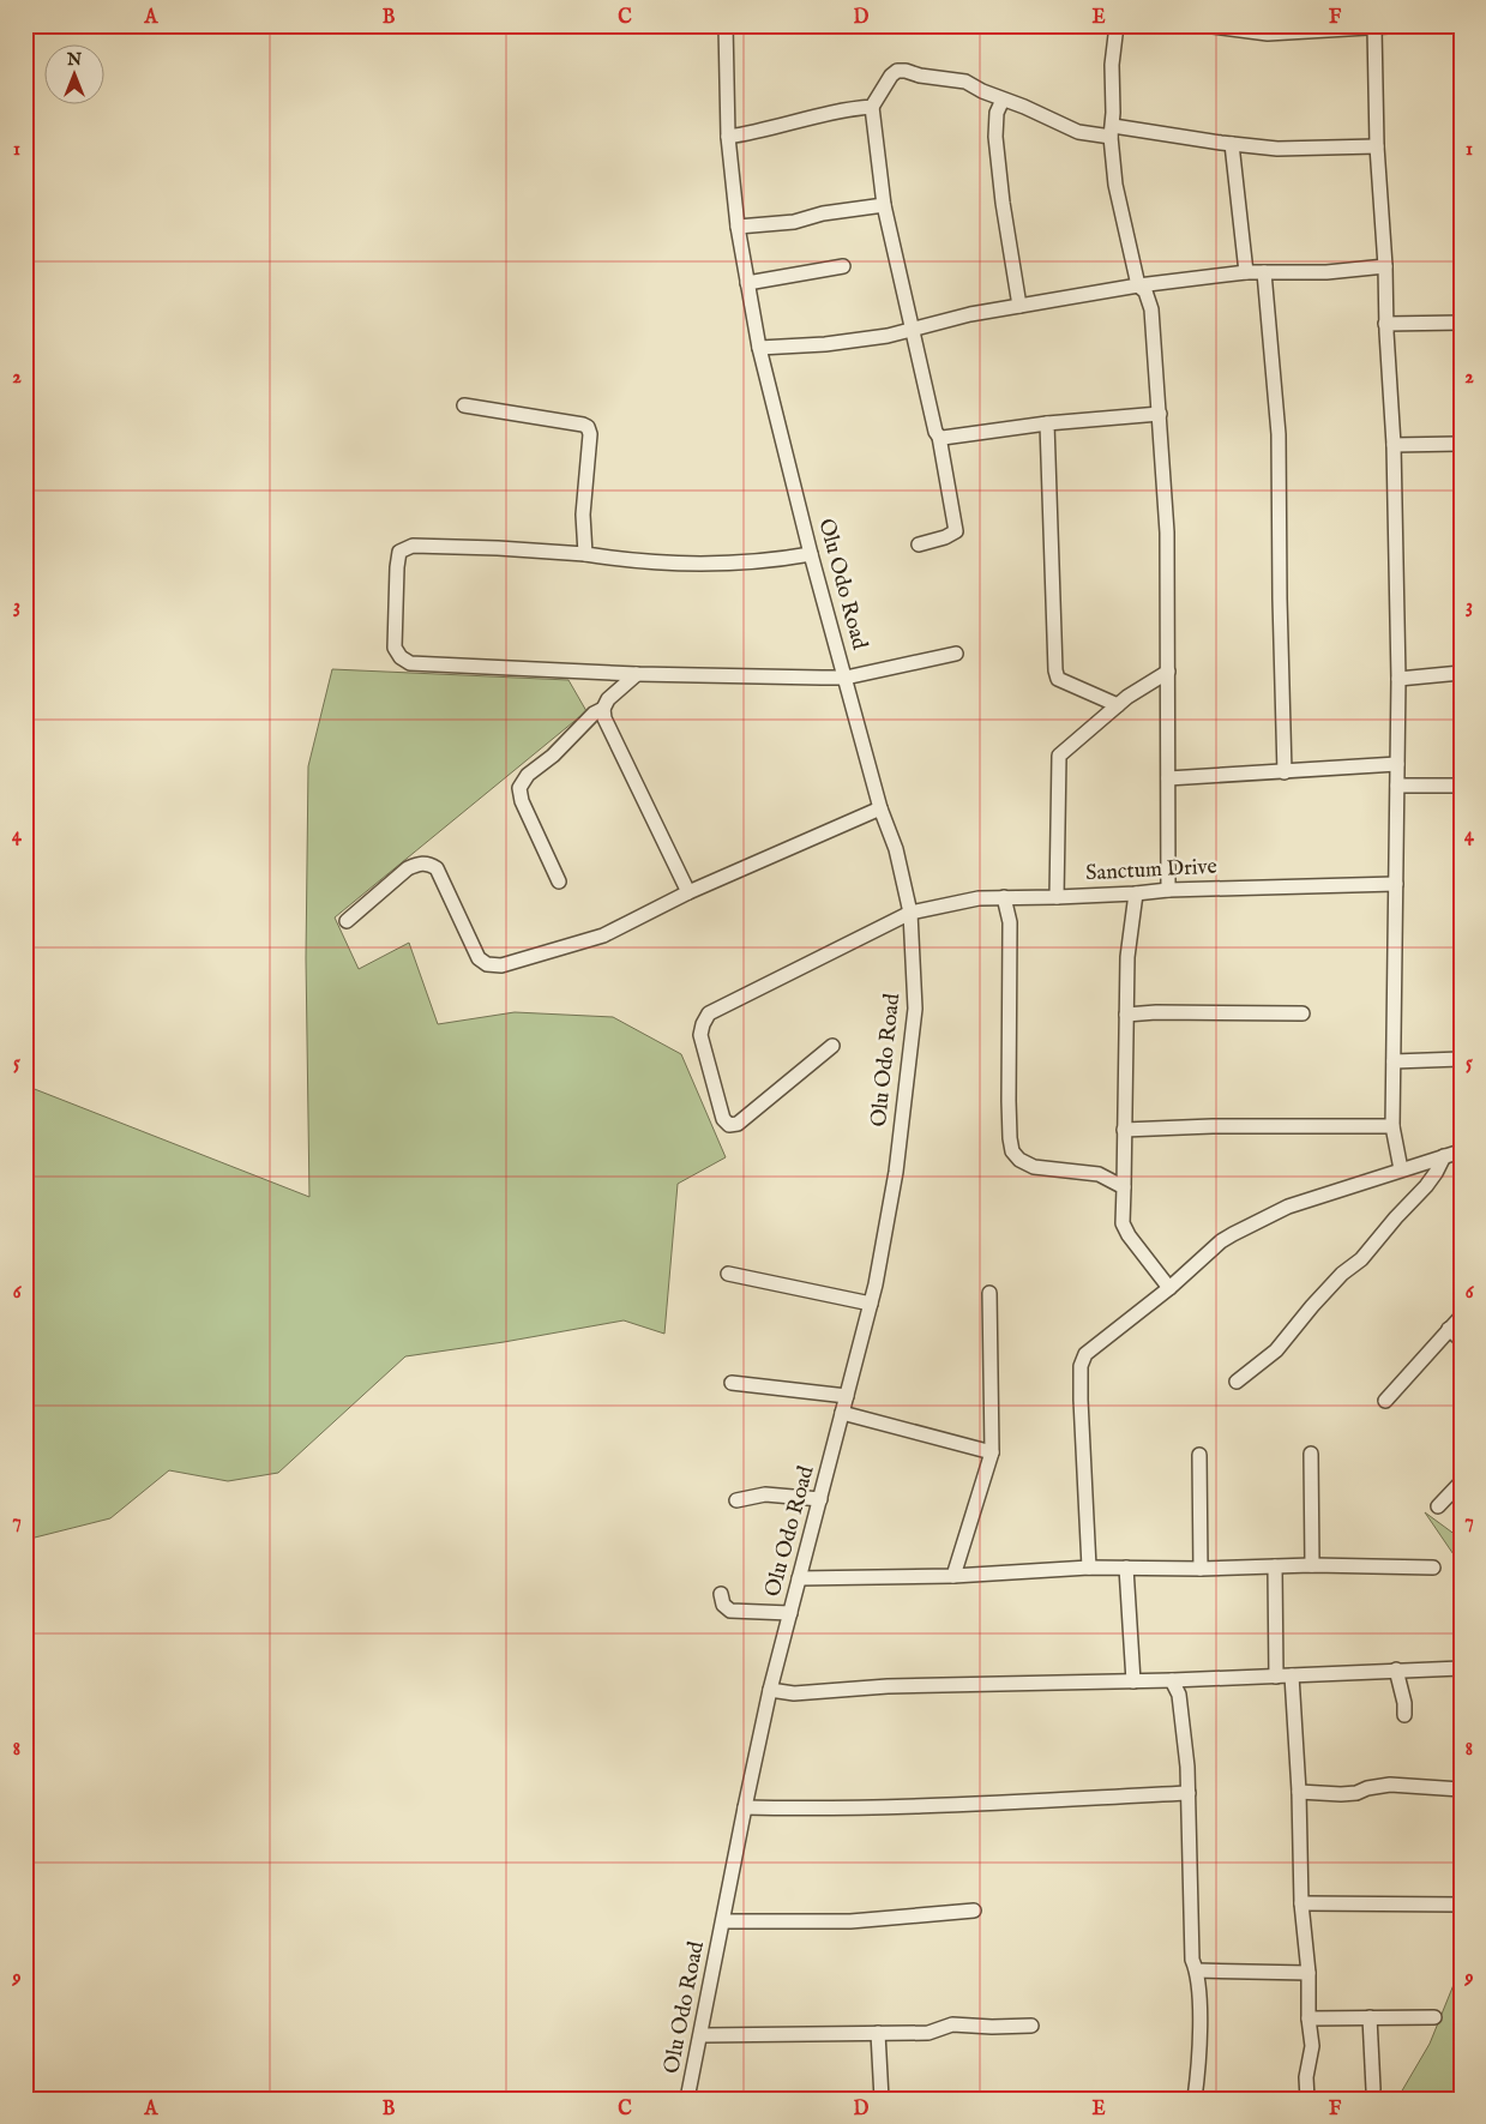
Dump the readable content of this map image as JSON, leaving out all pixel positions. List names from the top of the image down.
{
  "streets": {
    "street": ["Olu Odo Road", "Sanctum Drive"]
  },
  "crossings": [
    ["Olu Odo Road", "Sanctum Drive"]
  ],
  "north": "top",
  "grid": {
    "columns": [
      "A",
      "B",
      "C",
      "D",
      "E",
      "F"
    ],
    "rows": [
      "1",
      "2",
      "3",
      "4",
      "5",
      "6",
      "7",
      "8",
      "9"
    ]
  }
}
